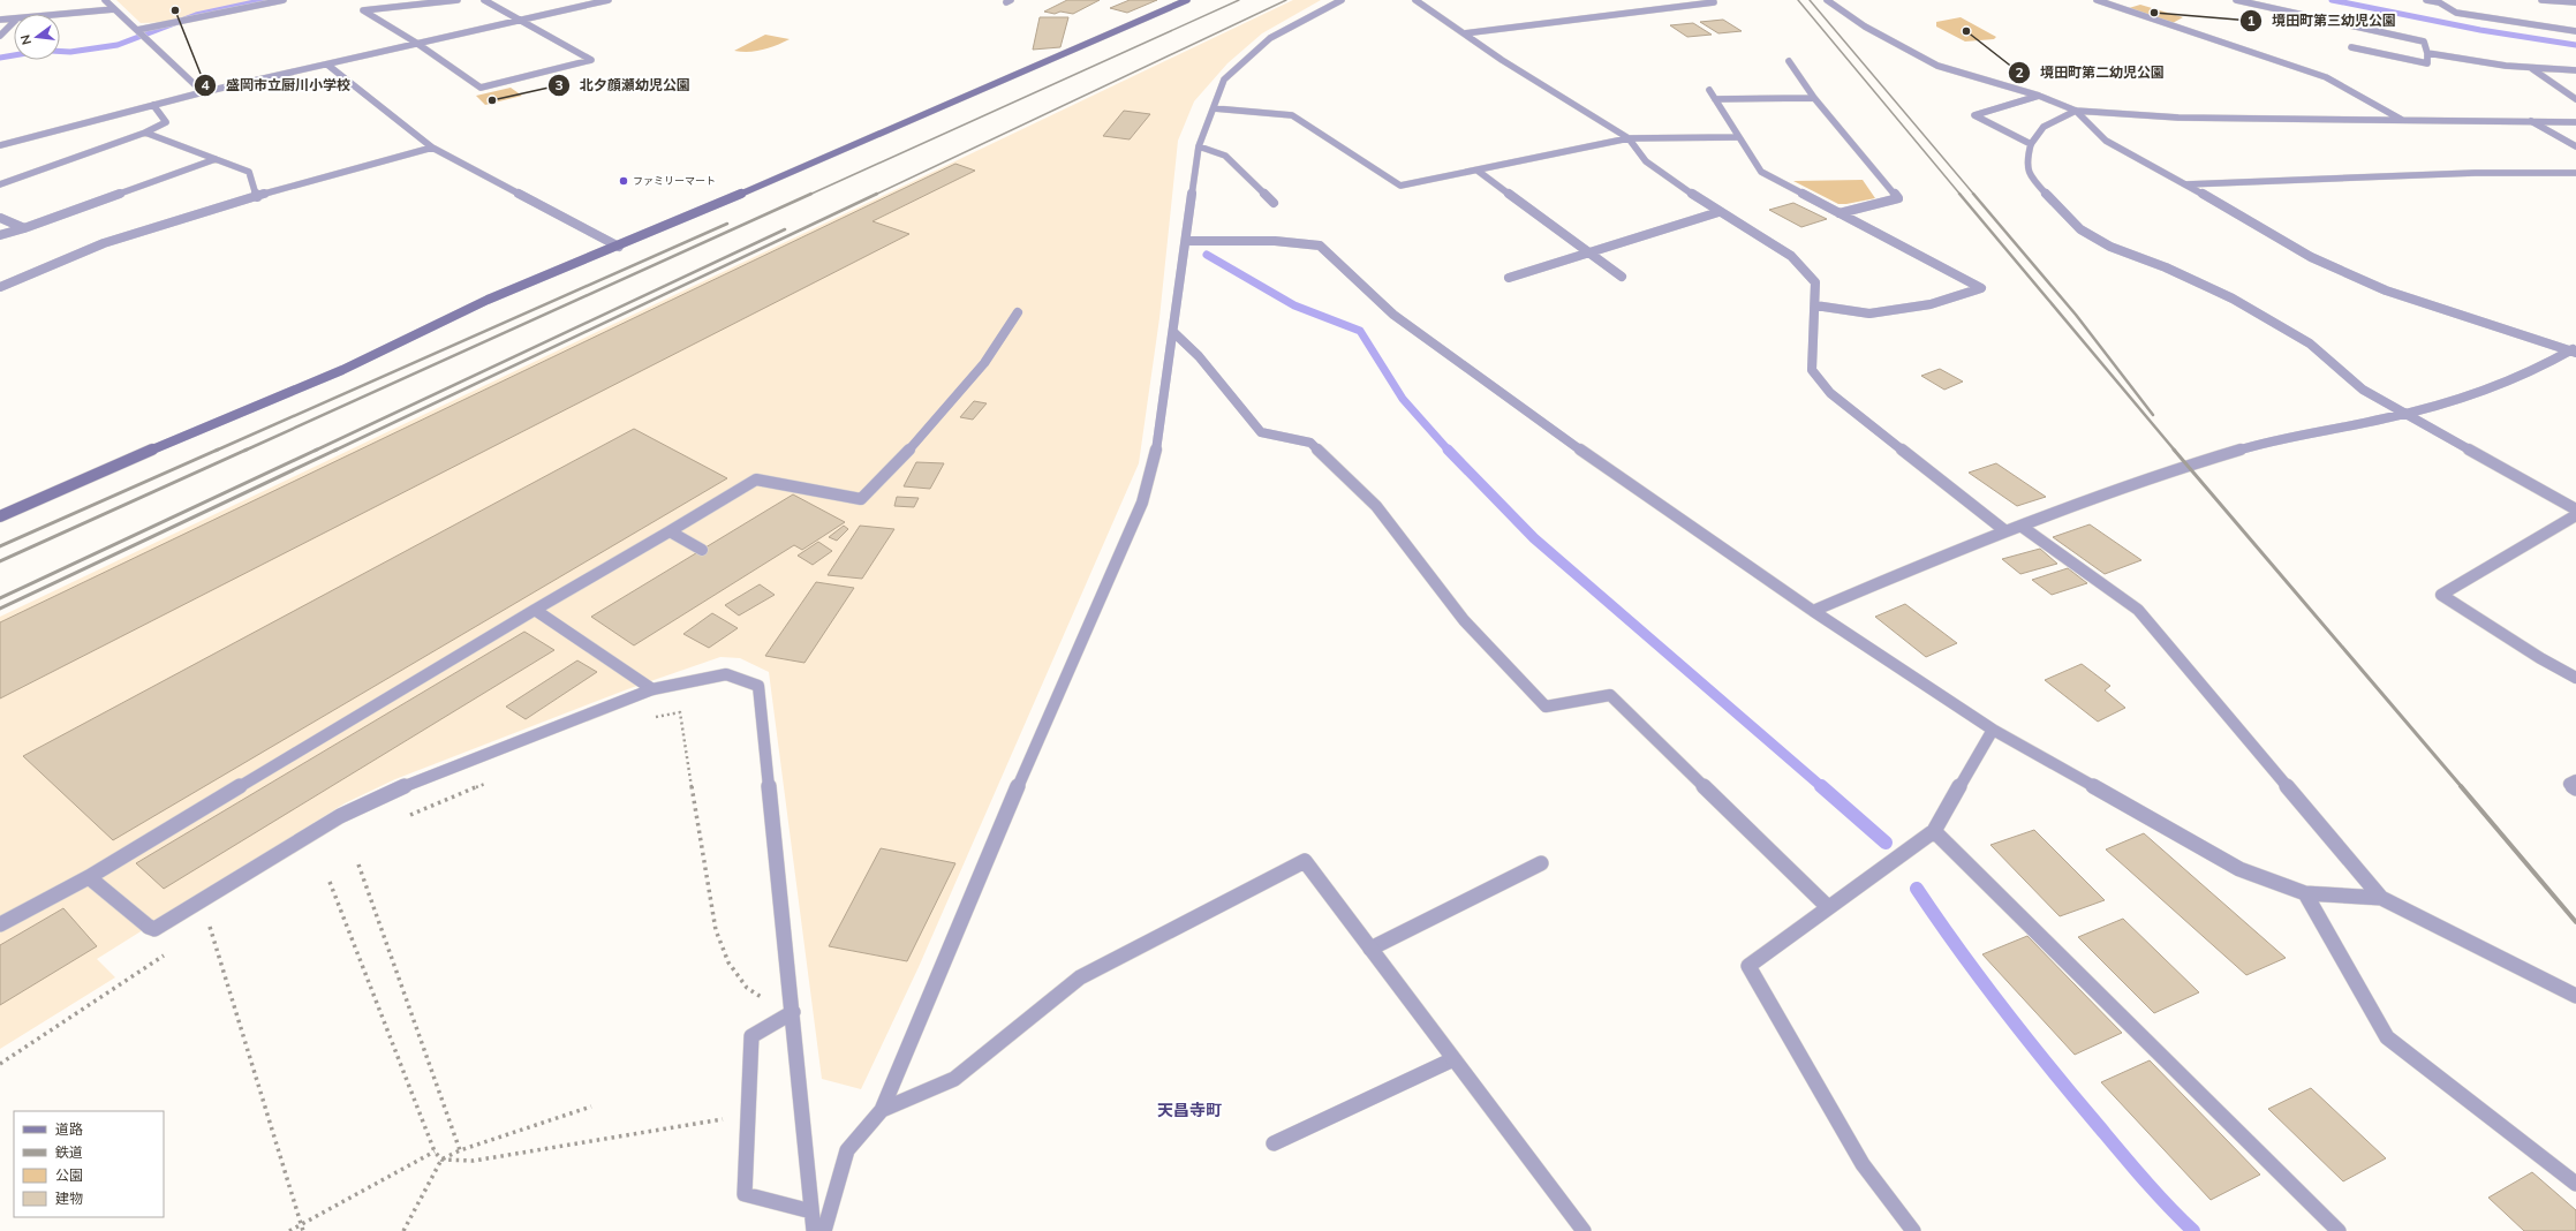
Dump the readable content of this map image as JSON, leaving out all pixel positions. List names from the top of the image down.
{
  "districts": ["天昌寺町"],
  "places": [
    "盛岡市立厨川小学校",
    "境田町第三幼児公園",
    "境田町第二幼児公園",
    "北夕顔瀬幼児公園",
    "ファミリーマート"
  ],
  "legend": [
    "道路",
    "鉄道",
    "公園",
    "建物"
  ],
  "north": "left"
}
